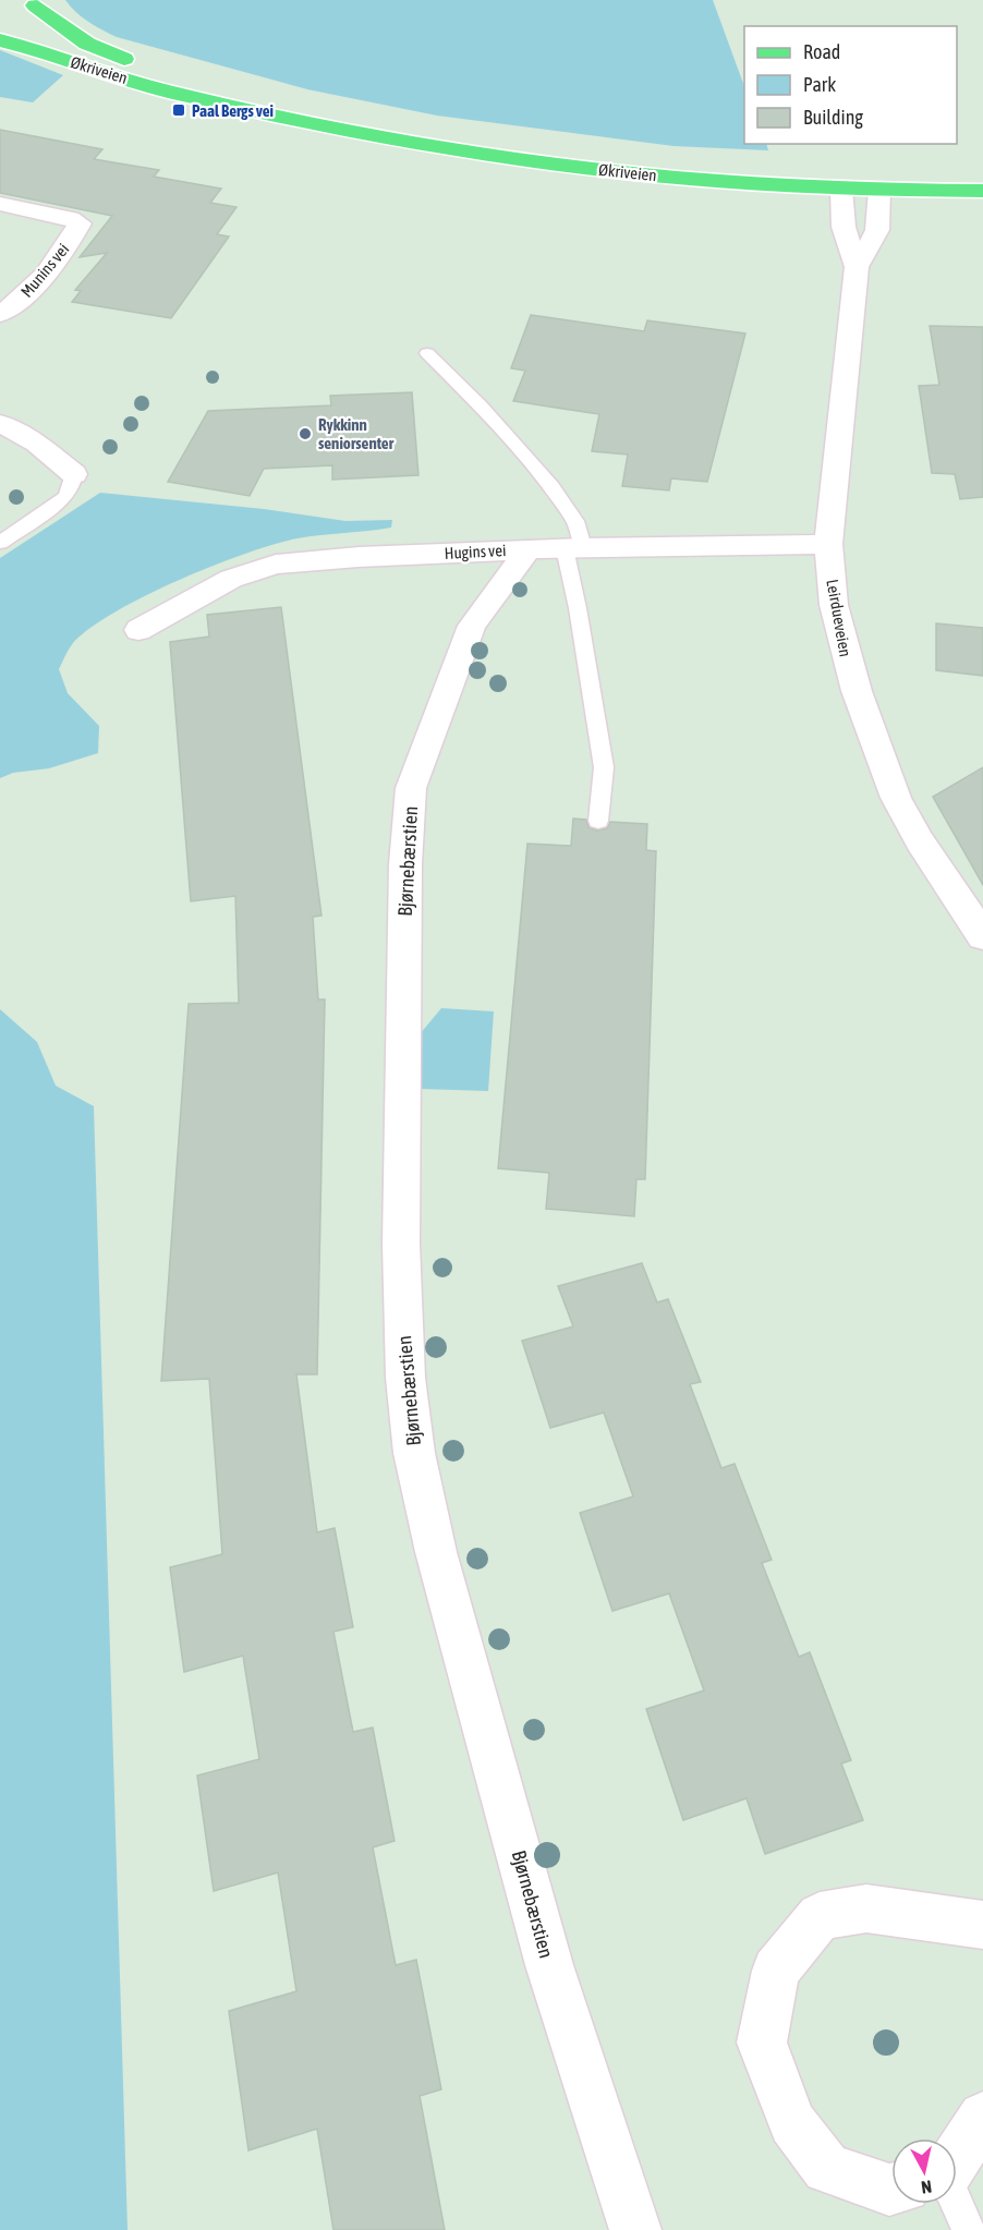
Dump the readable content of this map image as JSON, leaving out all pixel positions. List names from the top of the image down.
{
  "streets": {
    "main road": ["Økriveien"],
    "street": [
      "Munins vei",
      "Hugins vei",
      "Leirdueveien",
      "Bjørnebærstien"
    ]
  },
  "crossings": [
    ["Økriveien", "Leirdueveien"],
    ["Hugins vei", "Leirdueveien"],
    ["Hugins vei", "Bjørnebærstien"]
  ],
  "places": {
    "transit": ["Paal Bergs vei"],
    "other": ["Rykkinn seniorsenter"]
  },
  "legend": ["Road", "Park", "Building"],
  "north": "bottom"
}
